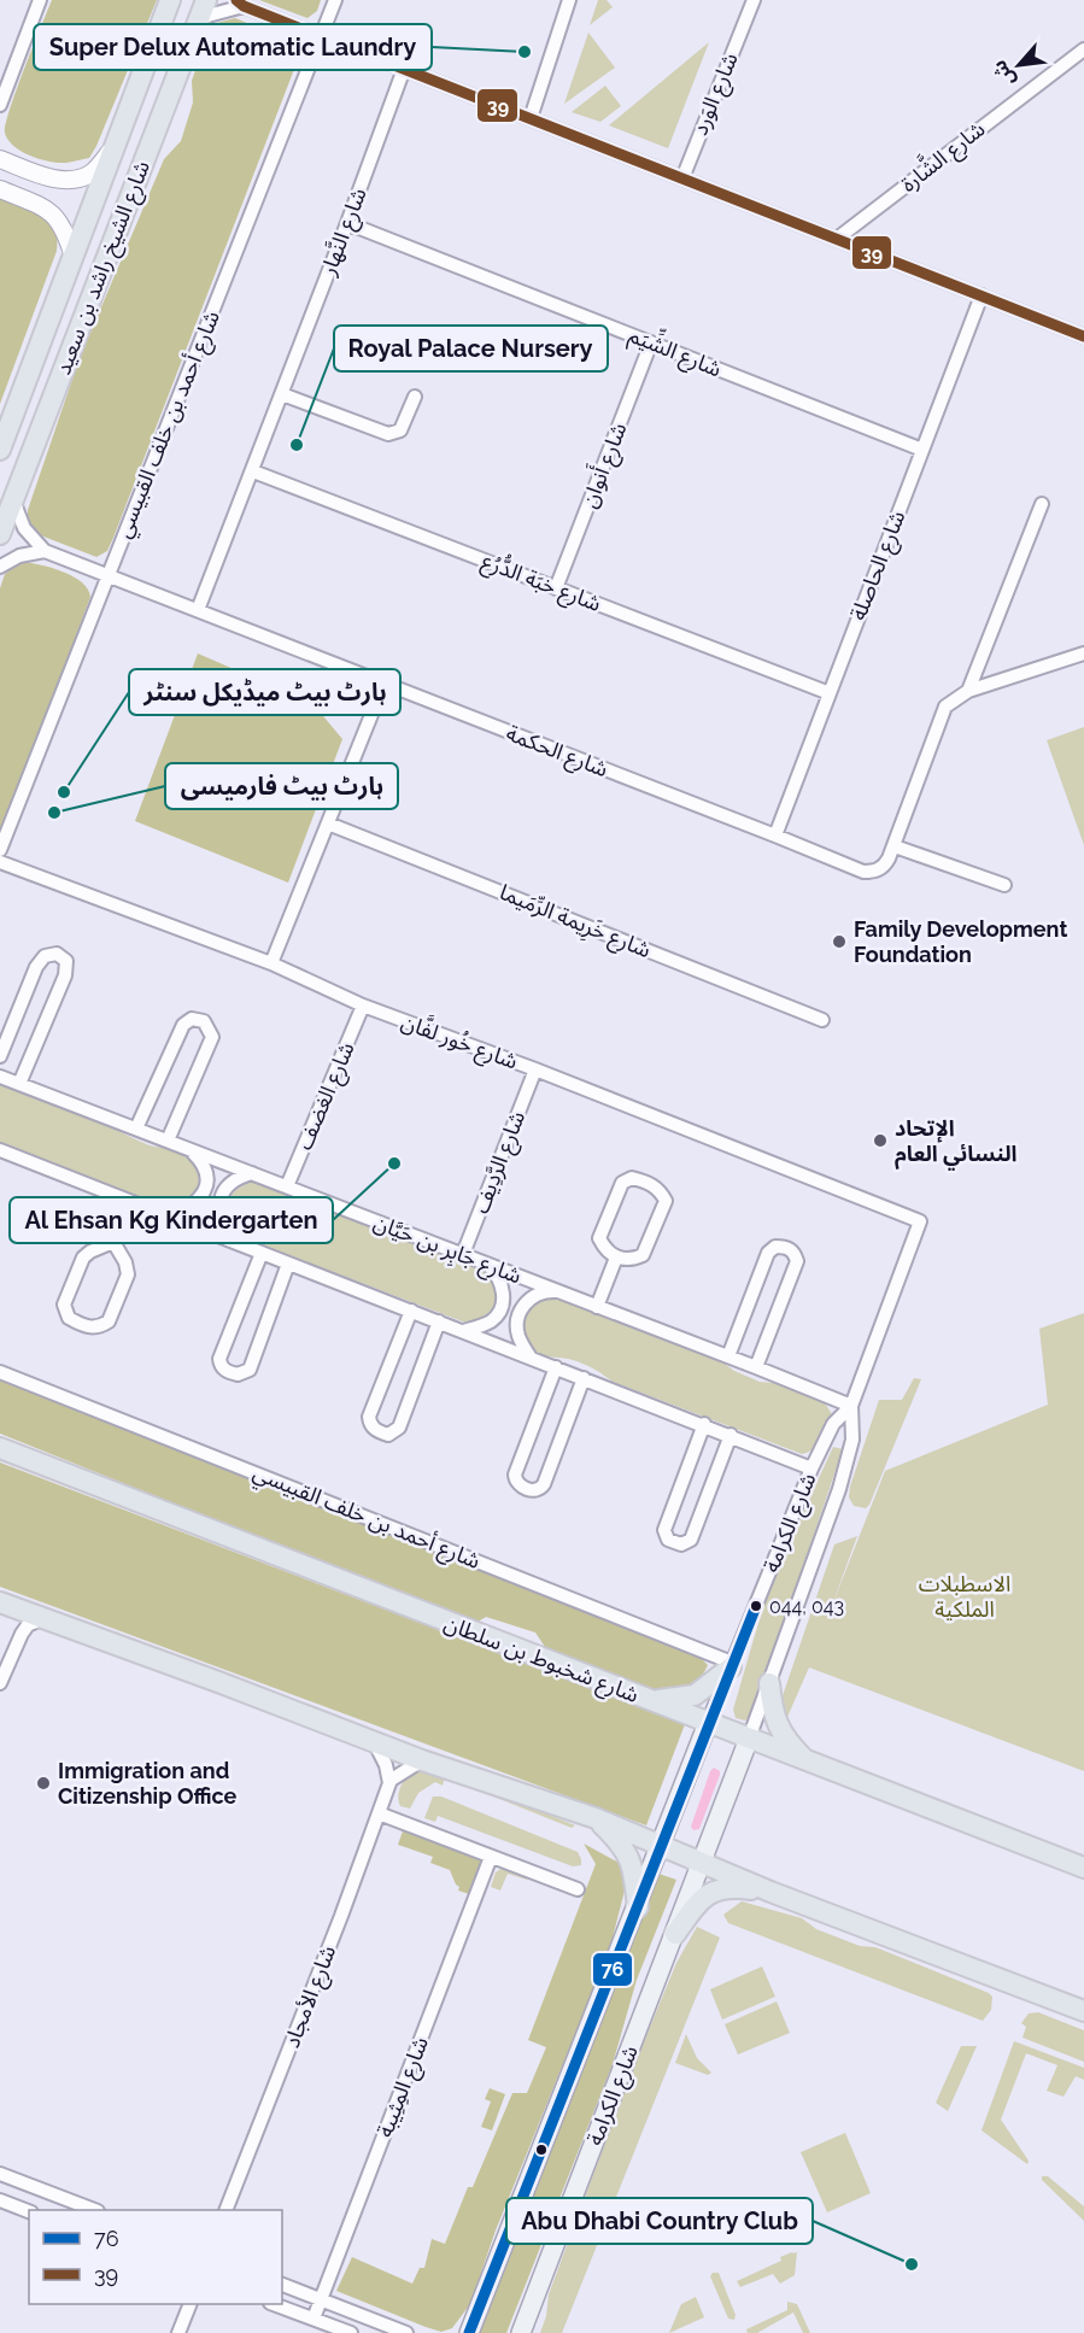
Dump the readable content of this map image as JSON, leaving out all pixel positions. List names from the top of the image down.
{
  "streets": {
    "main road": ["شارع الشيخ راشد بن سعيد", "شارع الكرامة", "شارع شخبوط بن سلطان"],
    "street": [
      "شارع الوَرد",
      "شارع الشَّارة",
      "شارع النَّهار",
      "شارع الشِّيَم",
      "شارع أحمد بن خلف القبيسي",
      "شارع أَنوان",
      "شارع الحاصلة",
      "شارع خبَة الدُّرُع",
      "شارع الحكمة",
      "شارع خَرِيمة الرِّمَيما",
      "شارع خُور لفَّان",
      "شارع الغضف",
      "شارع الرَّدِيف",
      "شارع جَابِر بن حَيَّان",
      "شارع الأمجاد",
      "شارع المِثِيبة"
    ]
  },
  "crossings": [
    ["شارع النَّهار", "شارع الشِّيَم"],
    ["شارع النَّهار", "شارع خبَة الدُّرُع"],
    ["شارع النَّهار", "شارع الحكمة"],
    ["شارع الشِّيَم", "شارع أَنوان"],
    ["شارع الشِّيَم", "شارع الحاصلة"],
    ["شارع أحمد بن خلف القبيسي", "شارع الحكمة"],
    ["شارع أحمد بن خلف القبيسي", "شارع الكرامة"],
    ["شارع أَنوان", "شارع خبَة الدُّرُع"],
    ["شارع الحاصلة", "شارع خبَة الدُّرُع"],
    ["شارع الحاصلة", "شارع الحكمة"],
    ["شارع خُور لفَّان", "شارع الغضف"],
    ["شارع خُور لفَّان", "شارع الرَّدِيف"],
    ["شارع خُور لفَّان", "شارع الكرامة"],
    ["شارع الغضف", "شارع جَابِر بن حَيَّان"],
    ["شارع الرَّدِيف", "شارع جَابِر بن حَيَّان"],
    ["شارع جَابِر بن حَيَّان", "شارع الكرامة"],
    ["شارع الكرامة", "شارع شخبوط بن سلطان"]
  ],
  "parks": ["الاسطبلات الملكية"],
  "places": [
    "Super Delux Automatic Laundry",
    "Royal Palace Nursery",
    "ہارٹ بیٹ میڈیکل سنٹر",
    "ہارٹ بیٹ فارمیسی",
    "Family Development Foundation",
    "الإتحاد النسائي العام",
    "Al Ehsan Kg Kindergarten",
    "044, 043",
    "Immigration and Citizenship Office",
    "Abu Dhabi Country Club"
  ],
  "lines": ["transit line 39", "transit line 76"],
  "legend": ["76", "39"],
  "north": "bottom left"
}
